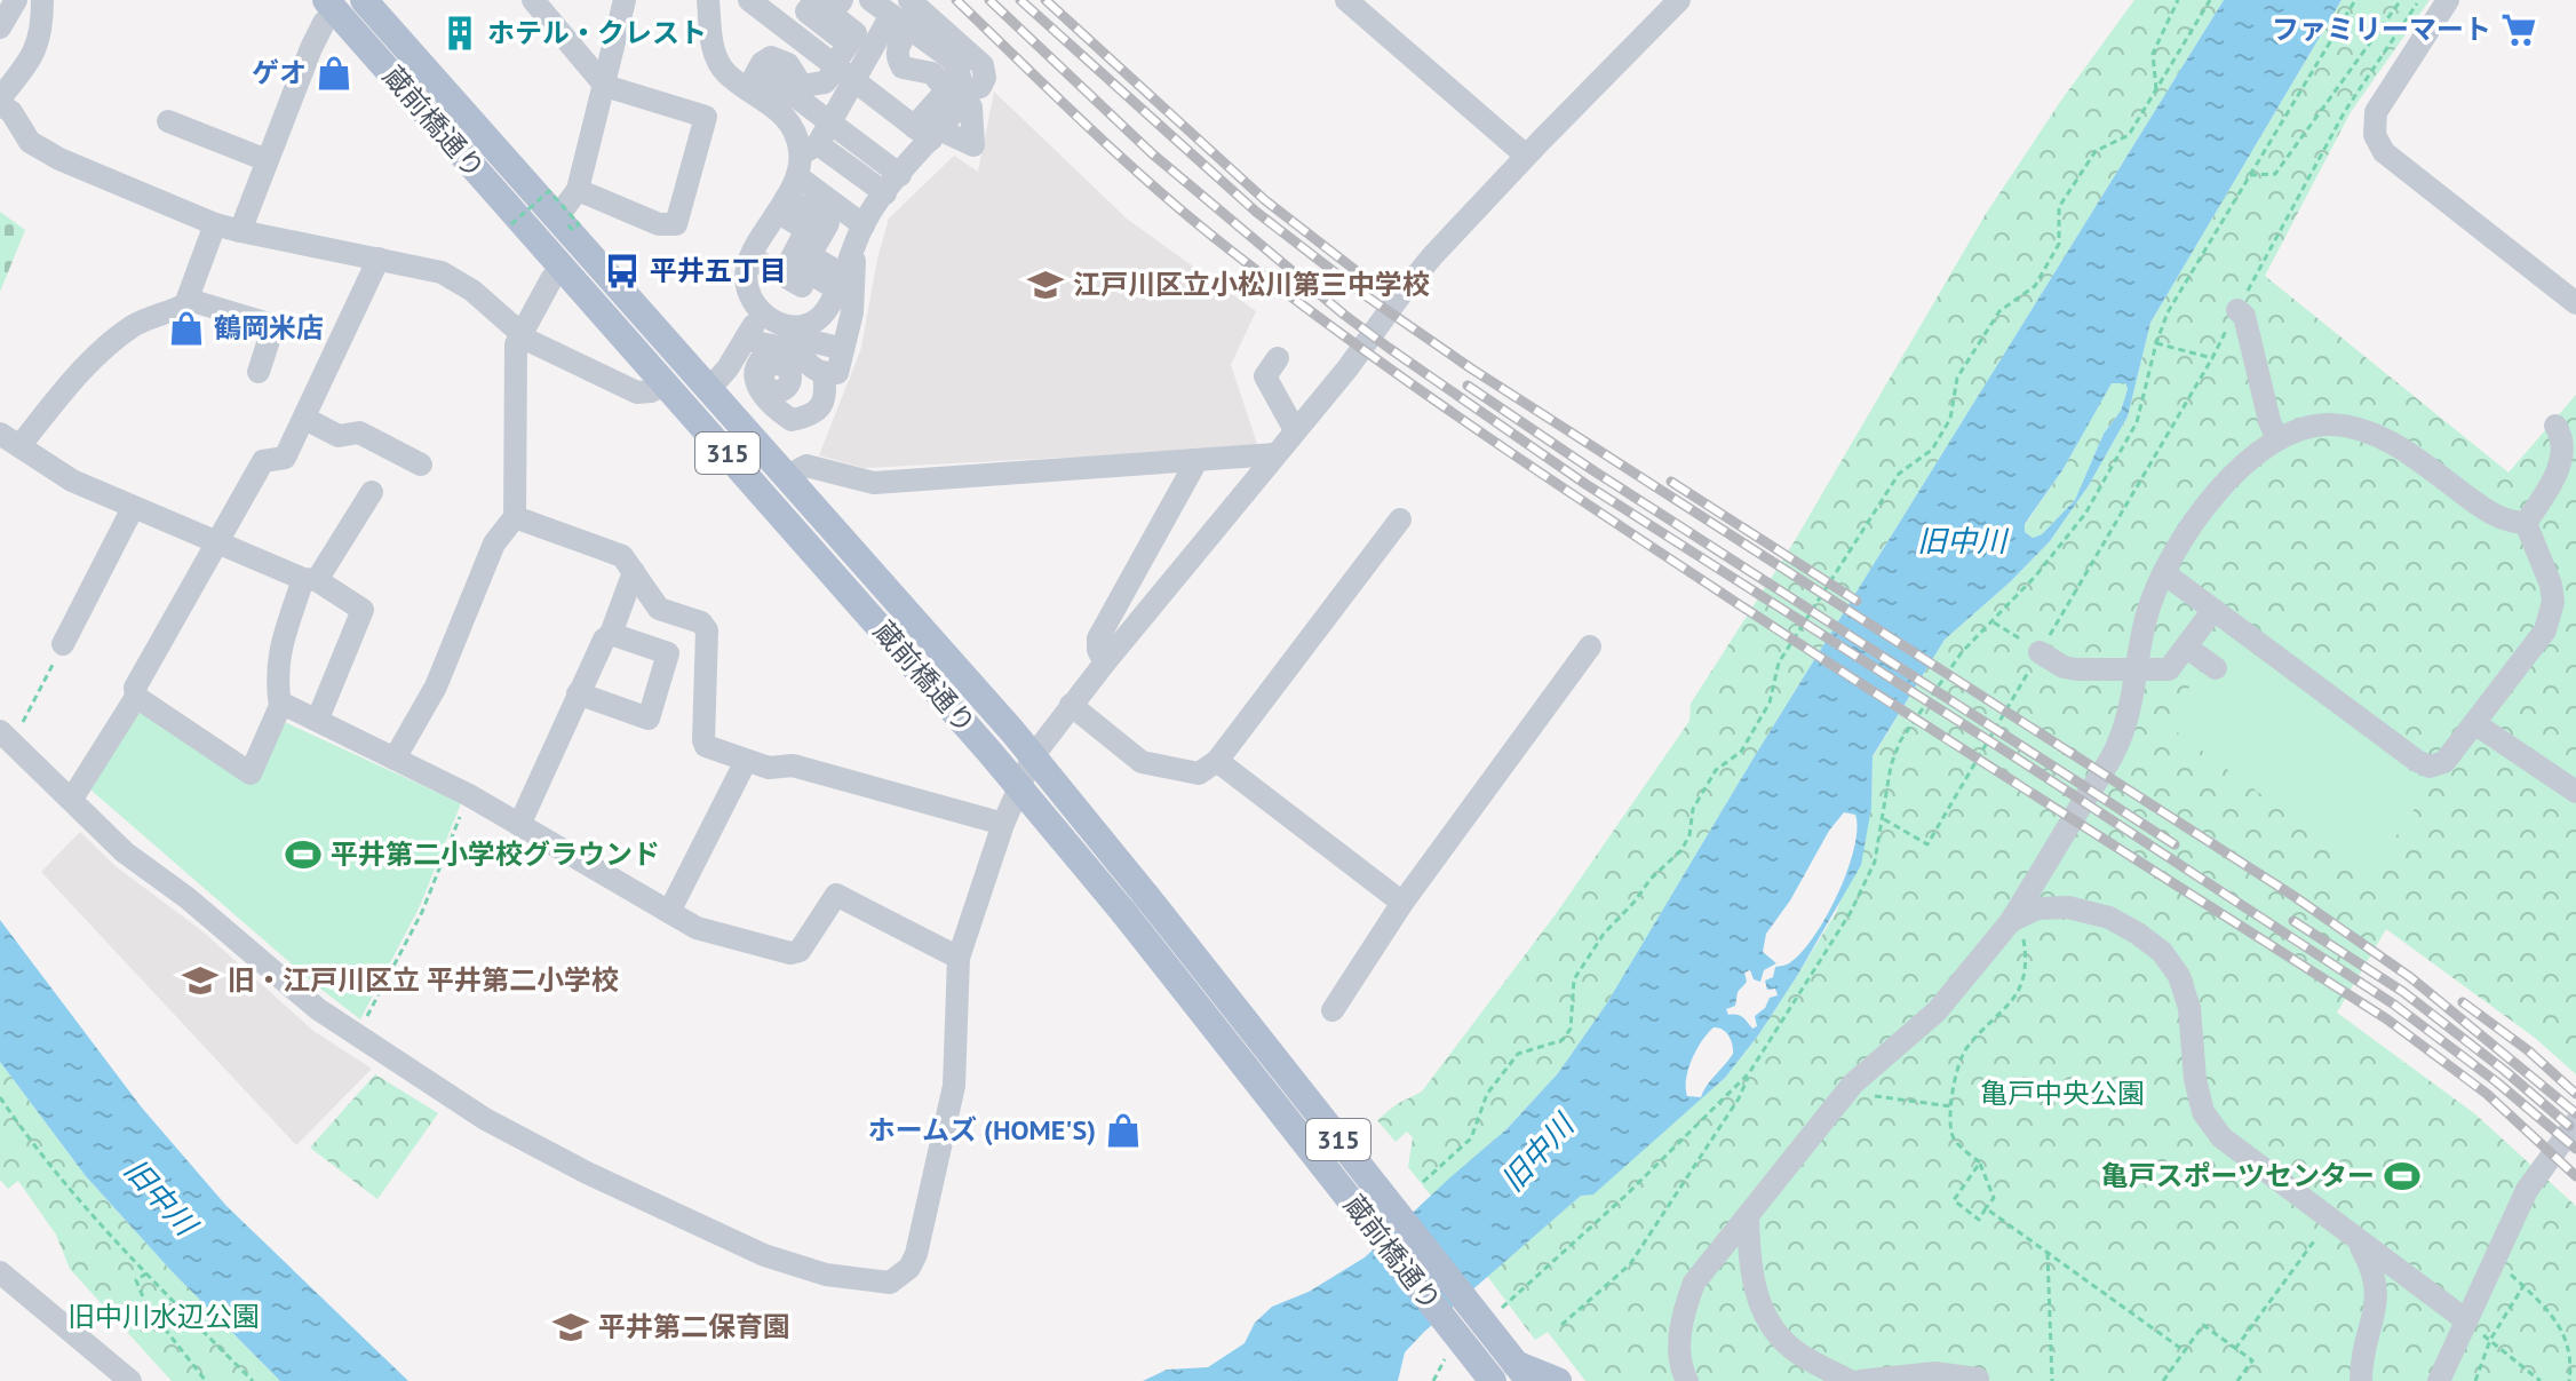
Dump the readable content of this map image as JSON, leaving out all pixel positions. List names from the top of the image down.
{
  "streets": {
    "main road": ["蔵前橋通り", "315"]
  },
  "water": ["旧中川"],
  "parks": ["亀戸中央公園", "旧中川水辺公園"],
  "places": {
    "supermarket": ["ファミリーマート"],
    "building": ["ホテル・クレスト"],
    "shop": ["ゲオ", "鶴岡米店", "ホームズ (HOME'S)"],
    "bus stop": ["平井五丁目"],
    "school or university": ["江戸川区立小松川第三中学校", "旧・江戸川区立 平井第二小学校", "平井第二保育園"],
    "sports": ["平井第二小学校グラウンド", "亀戸スポーツセンター"]
  }
}
